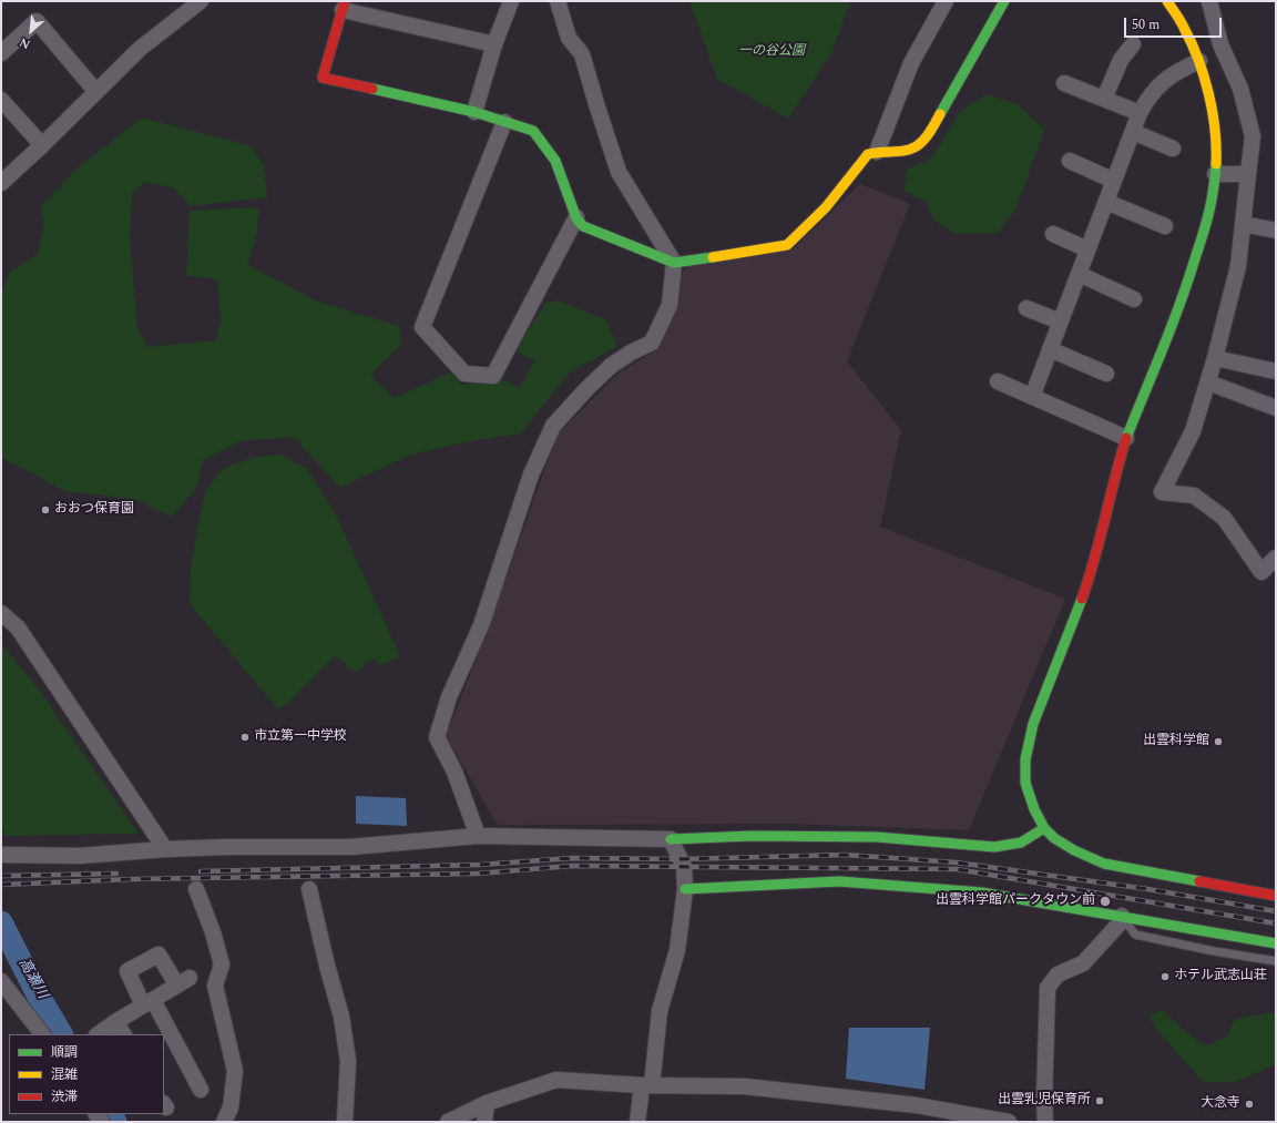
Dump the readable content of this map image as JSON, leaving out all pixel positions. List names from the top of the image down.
{
  "water": ["高瀬川"],
  "parks": ["一の谷公園"],
  "places": [
    "おおつ保育園",
    "市立第一中学校",
    "出雲科学館",
    "出雲科学館パークタウン前",
    "ホテル武志山荘",
    "出雲乳児保育所",
    "大念寺"
  ],
  "legend": ["順調", "混雑", "渋滞"],
  "scale_bar": "50 m",
  "north": "bottom left"
}
